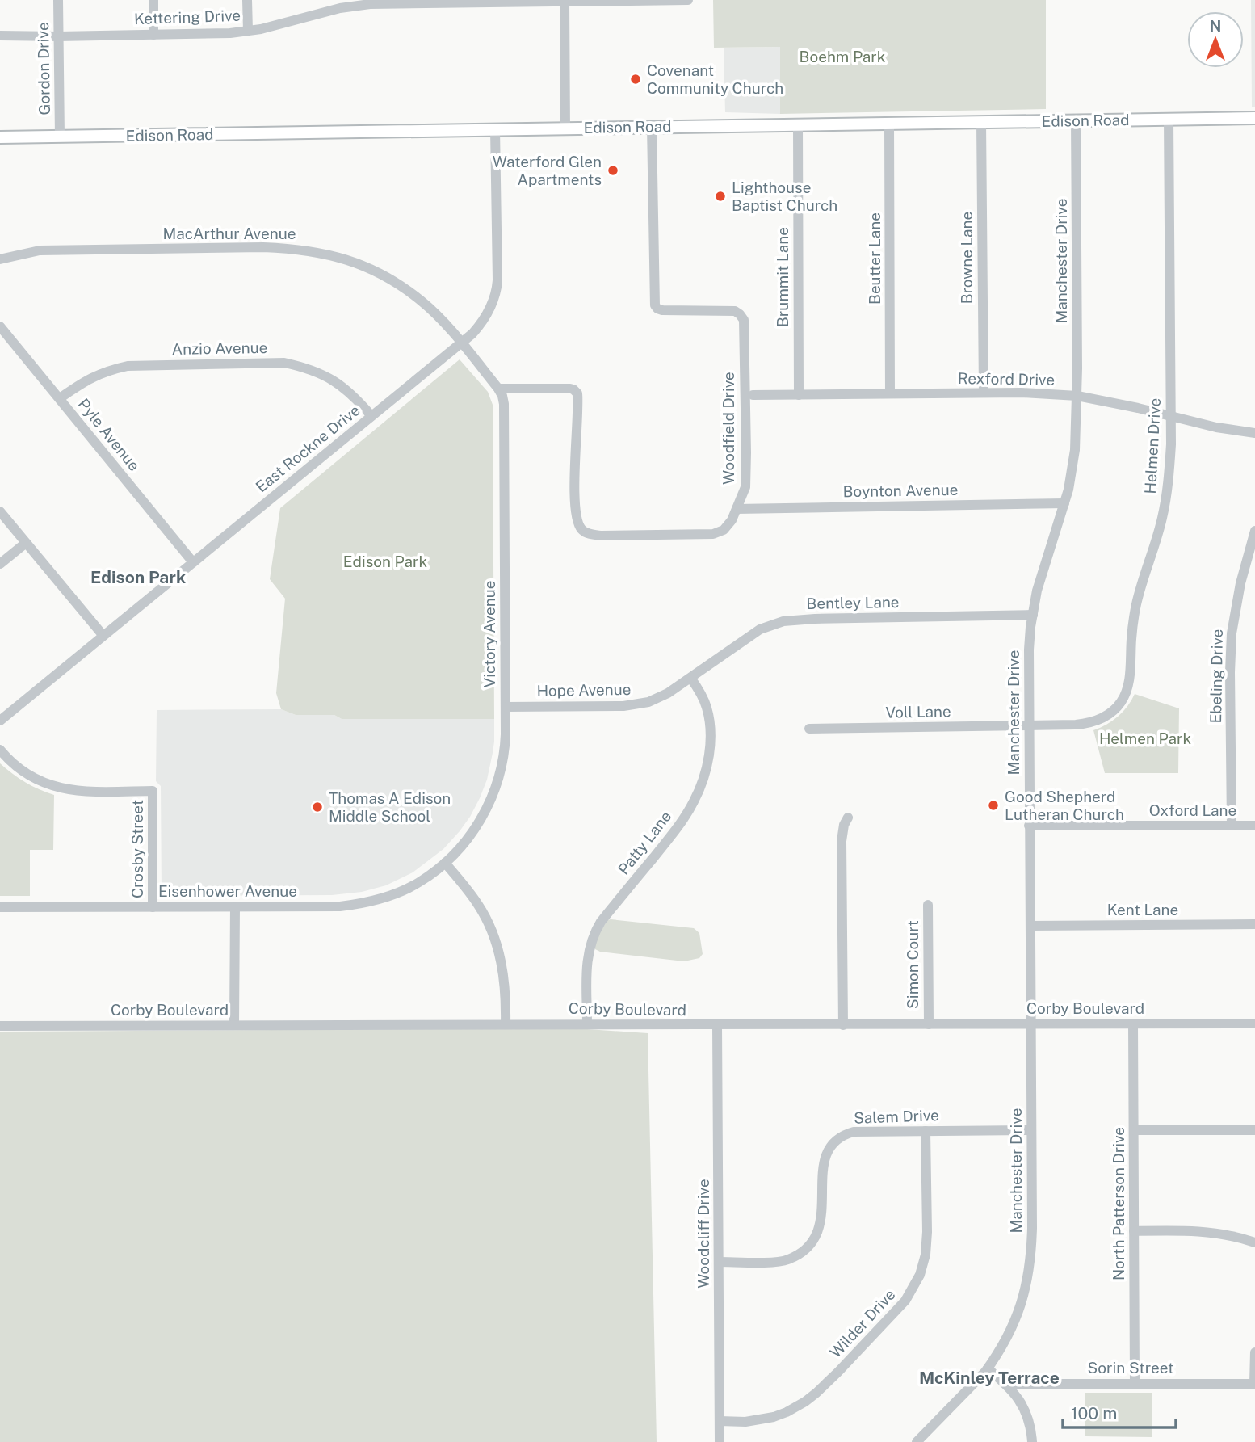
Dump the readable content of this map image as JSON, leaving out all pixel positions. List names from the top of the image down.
{
  "streets": {
    "main road": ["Edison Road"],
    "street": [
      "Kettering Drive",
      "Gordon Drive",
      "MacArthur Avenue",
      "Browne Lane",
      "Beutter Lane",
      "Manchester Drive",
      "Brummit Lane",
      "Anzio Avenue",
      "Rexford Drive",
      "Woodfield Drive",
      "Pyle Avenue",
      "Helmen Drive",
      "East Rockne Drive",
      "Boynton Avenue",
      "Bentley Lane",
      "Victory Avenue",
      "Ebeling Drive",
      "Hope Avenue",
      "Voll Lane",
      "Oxford Lane",
      "Patty Lane",
      "Crosby Street",
      "Eisenhower Avenue",
      "Kent Lane",
      "Simon Court",
      "Corby Boulevard",
      "Salem Drive",
      "North Patterson Drive",
      "Woodcliff Drive",
      "Wilder Drive",
      "Sorin Street"
    ]
  },
  "crossings": [
    ["Kettering Drive", "Gordon Drive"],
    ["Gordon Drive", "Edison Road"],
    ["Edison Road", "Browne Lane"],
    ["Edison Road", "Beutter Lane"],
    ["Edison Road", "Manchester Drive"],
    ["Edison Road", "Brummit Lane"],
    ["Edison Road", "Woodfield Drive"],
    ["Edison Road", "Helmen Drive"],
    ["Edison Road", "East Rockne Drive"],
    ["MacArthur Avenue", "Woodfield Drive"],
    ["MacArthur Avenue", "East Rockne Drive"],
    ["MacArthur Avenue", "Victory Avenue"],
    ["Browne Lane", "Rexford Drive"],
    ["Beutter Lane", "Rexford Drive"],
    ["Manchester Drive", "Rexford Drive"],
    ["Manchester Drive", "Helmen Drive"],
    ["Manchester Drive", "Boynton Avenue"],
    ["Manchester Drive", "Bentley Lane"],
    ["Manchester Drive", "Voll Lane"],
    ["Manchester Drive", "Oxford Lane"],
    ["Manchester Drive", "Kent Lane"],
    ["Manchester Drive", "Corby Boulevard"],
    ["Manchester Drive", "Salem Drive"],
    ["Brummit Lane", "Rexford Drive"],
    ["Anzio Avenue", "Pyle Avenue"],
    ["Anzio Avenue", "East Rockne Drive"],
    ["Rexford Drive", "Helmen Drive"],
    ["Woodfield Drive", "Boynton Avenue"],
    ["Woodfield Drive", "Victory Avenue"],
    ["Pyle Avenue", "East Rockne Drive"],
    ["Helmen Drive", "Voll Lane"],
    ["Bentley Lane", "Hope Avenue"],
    ["Bentley Lane", "Patty Lane"],
    ["Victory Avenue", "Hope Avenue"],
    ["Victory Avenue", "Eisenhower Avenue"],
    ["Ebeling Drive", "Oxford Lane"],
    ["Hope Avenue", "Patty Lane"],
    ["Patty Lane", "Corby Boulevard"],
    ["Crosby Street", "Eisenhower Avenue"],
    ["Simon Court", "Corby Boulevard"],
    ["Corby Boulevard", "North Patterson Drive"],
    ["Corby Boulevard", "Woodcliff Drive"],
    ["Salem Drive", "Woodcliff Drive"],
    ["Salem Drive", "Wilder Drive"],
    ["North Patterson Drive", "Sorin Street"],
    ["Woodcliff Drive", "Wilder Drive"]
  ],
  "districts": ["Edison Park", "McKinley Terrace"],
  "parks": ["Boehm Park", "Edison Park", "Helmen Park"],
  "places": [
    "Covenant Community Church",
    "Waterford Glen Apartments",
    "Lighthouse Baptist Church",
    "Good Shepherd Lutheran Church",
    "Thomas A Edison Middle School"
  ],
  "scale_bar": "100 m",
  "north": "top"
}
